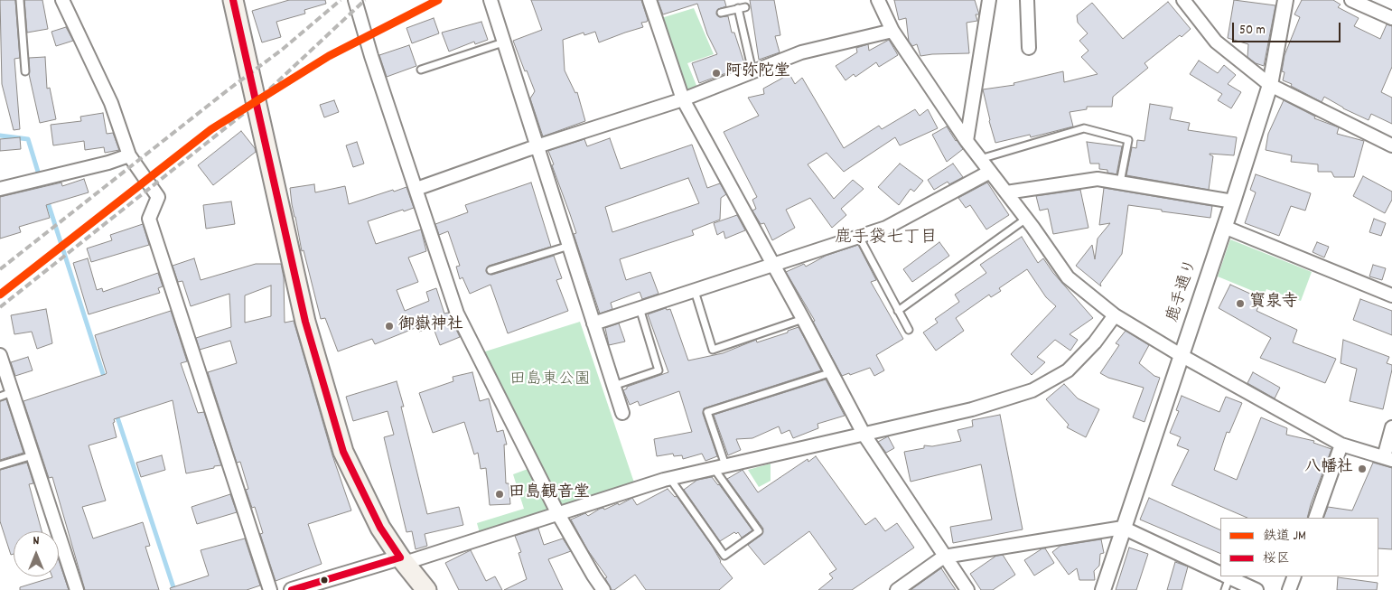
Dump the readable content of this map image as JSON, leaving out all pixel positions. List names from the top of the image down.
{
  "streets": {
    "street": ["鹿手通り"]
  },
  "districts": ["鹿手袋七丁目"],
  "parks": ["田島東公園"],
  "places": [
    "阿弥陀堂",
    "寳泉寺",
    "御嶽神社",
    "八幡社",
    "田島観音堂"
  ],
  "lines": ["rail line JM", "transit line 桜区"],
  "legend": ["鉄道 JM", "桜区"],
  "scale_bar": "50 m",
  "north": "top"
}
